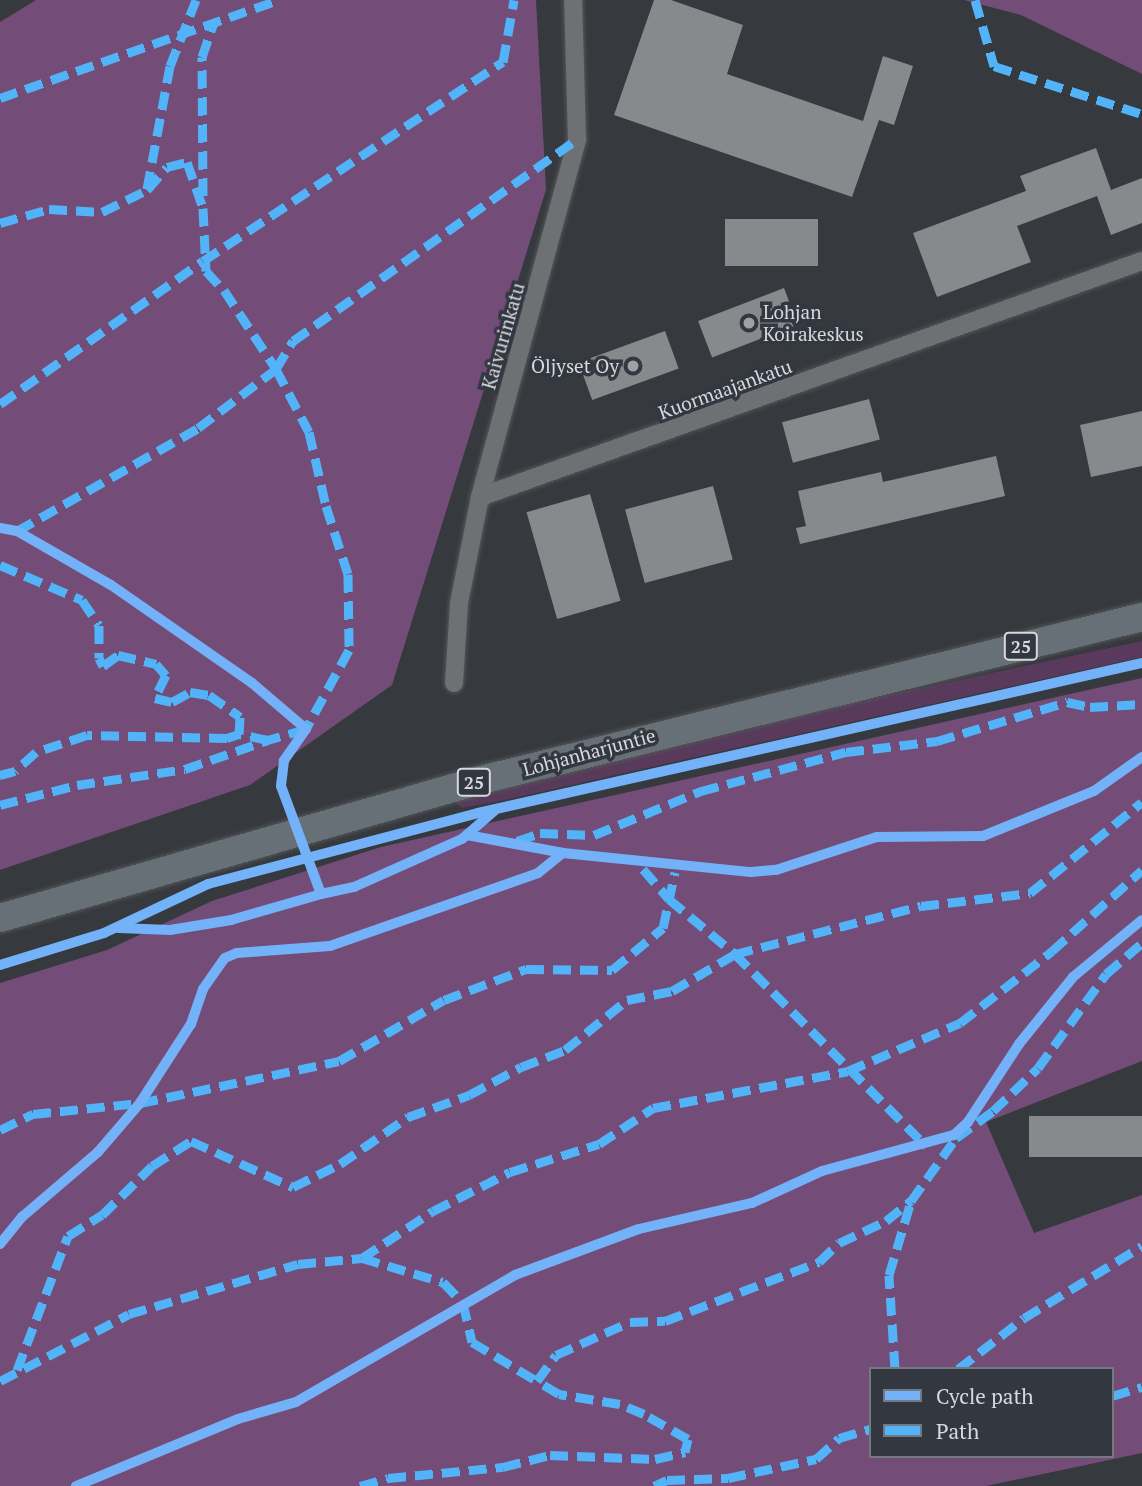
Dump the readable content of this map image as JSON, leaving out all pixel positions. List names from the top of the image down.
{
  "streets": {
    "highway": ["25", "Lohjanharjuntie"],
    "street": ["Kaivurinkatu", "Kuormaajankatu"]
  },
  "crossings": [
    ["Kaivurinkatu", "Kuormaajankatu"]
  ],
  "places": ["Lohjan Koirakeskus", "Öljyset Oy"],
  "legend": ["Cycle path", "Path"]
}
